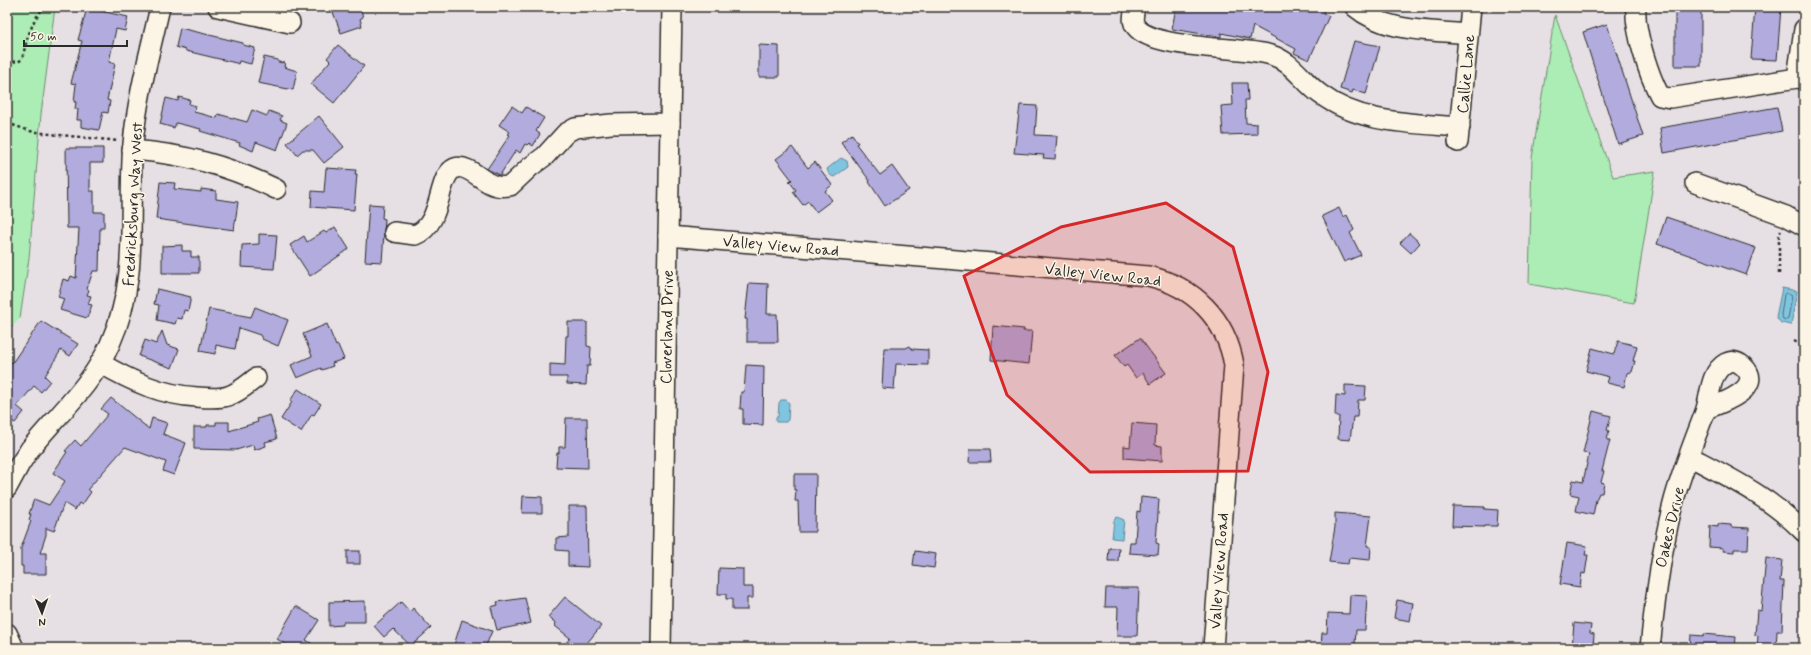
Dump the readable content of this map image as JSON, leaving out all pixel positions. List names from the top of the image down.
{
  "streets": {
    "street": [
      "Callie Lane",
      "Fredricksburg Way West",
      "Valley View Road",
      "Cloverland Drive",
      "Oakes Drive"
    ]
  },
  "crossings": [
    ["Valley View Road", "Cloverland Drive"]
  ],
  "scale_bar": "50 m",
  "north": "bottom"
}
